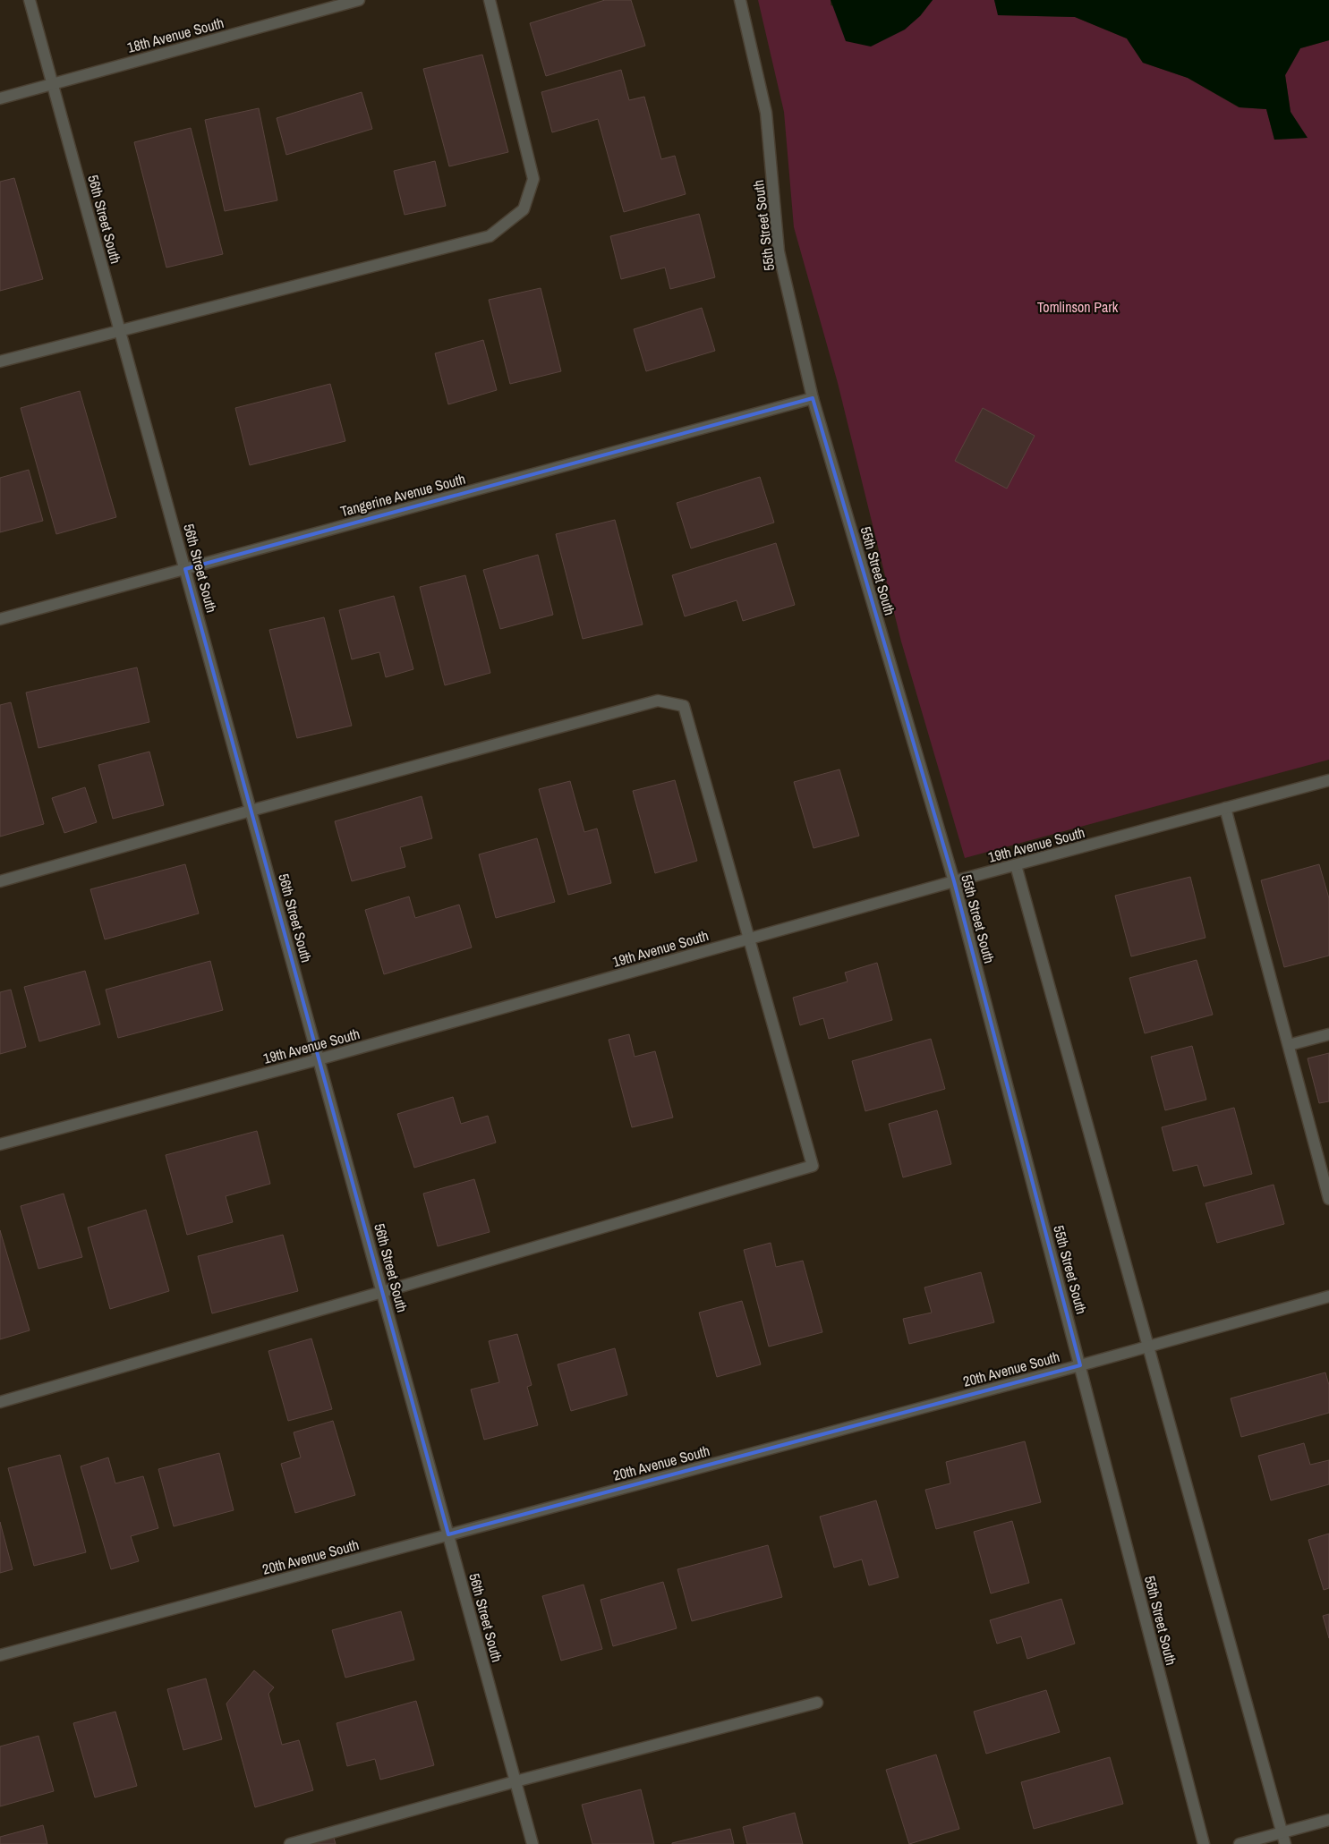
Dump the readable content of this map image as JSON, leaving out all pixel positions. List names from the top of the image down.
{
  "streets": {
    "street": [
      "18th Avenue South",
      "56th Street South",
      "55th Street South",
      "Tangerine Avenue South",
      "19th Avenue South",
      "20th Avenue South"
    ]
  },
  "crossings": [
    ["18th Avenue South", "56th Street South"],
    ["56th Street South", "Tangerine Avenue South"],
    ["56th Street South", "19th Avenue South"],
    ["56th Street South", "20th Avenue South"],
    ["55th Street South", "Tangerine Avenue South"],
    ["55th Street South", "19th Avenue South"],
    ["55th Street South", "20th Avenue South"]
  ],
  "parks": ["Tomlinson Park"]
}
